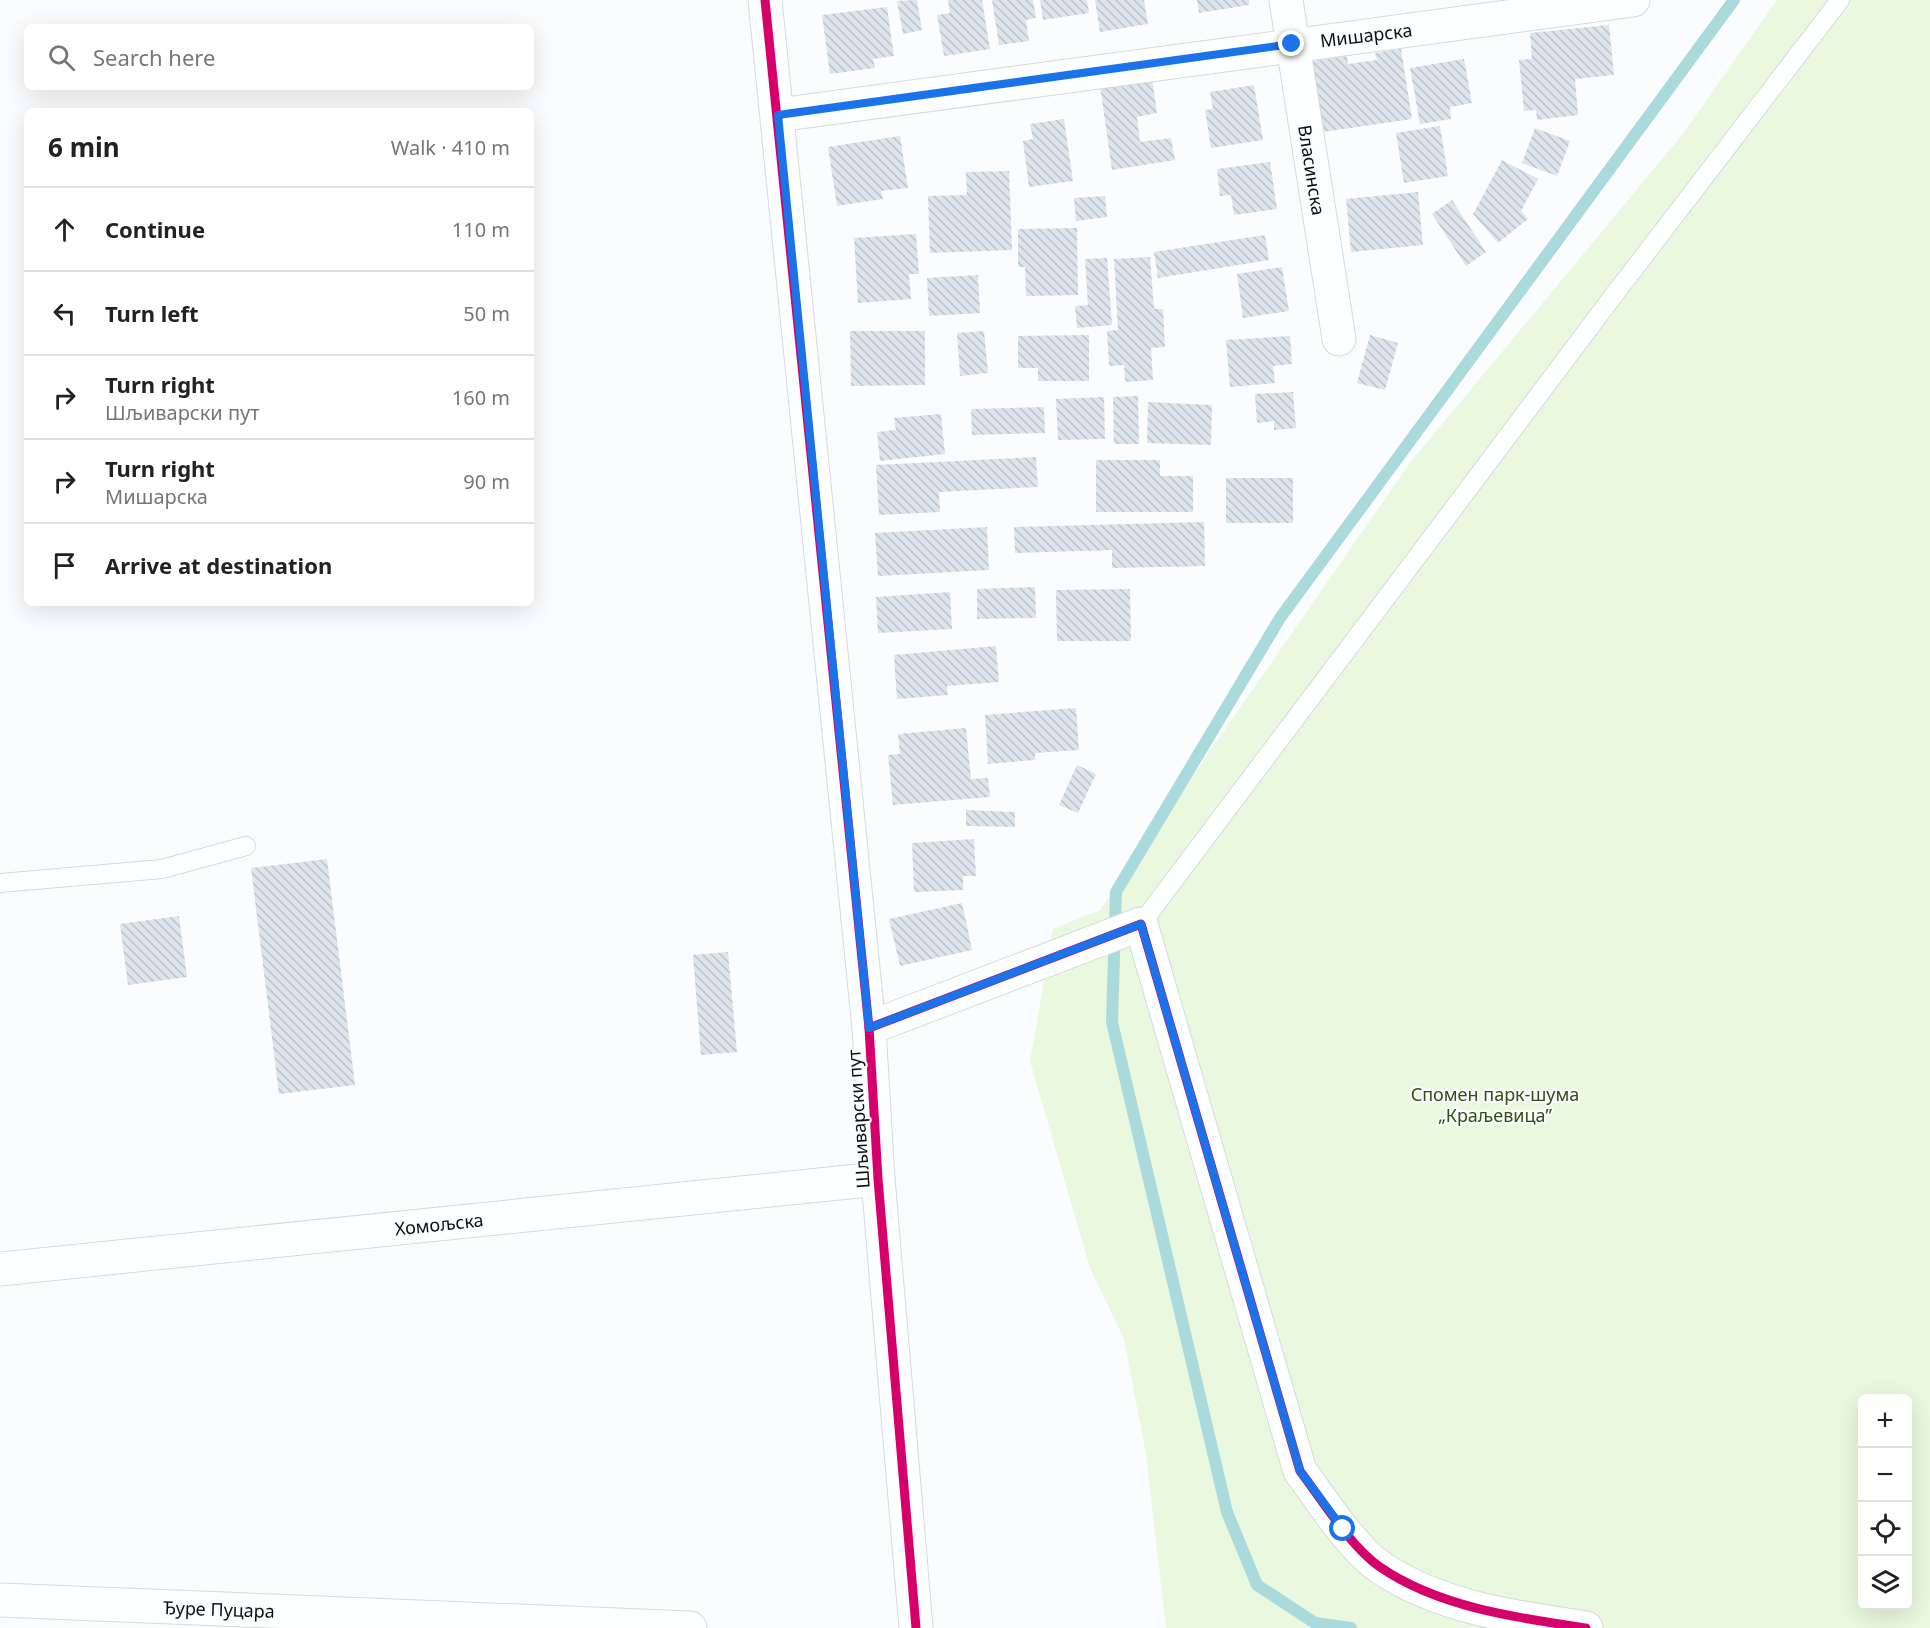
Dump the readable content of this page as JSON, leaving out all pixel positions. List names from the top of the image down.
{
  "streets": {
    "street": [
      "Мишарска",
      "Власинска",
      "Шљиварски пут",
      "Хомољска",
      "Ђуре Пуцара"
    ]
  },
  "crossings": [
    ["Мишарска", "Власинска"],
    ["Мишарска", "Шљиварски пут"],
    ["Шљиварски пут", "Хомољска"]
  ],
  "parks": ["Спомен парк-шума „Краљевица”"],
  "page": {
    "search": "Search here",
    "heading": ["6 min", "Walk · 410 m"],
    "list": [
      ["Continue", "110 m"],
      ["Turn left", "50 m"],
      ["Turn right", "Шљиварски пут", "160 m"],
      ["Turn right", "Мишарска", "90 m"],
      "Arrive at destination"
    ],
    "map_buttons": ["+", "−"]
  }
}
